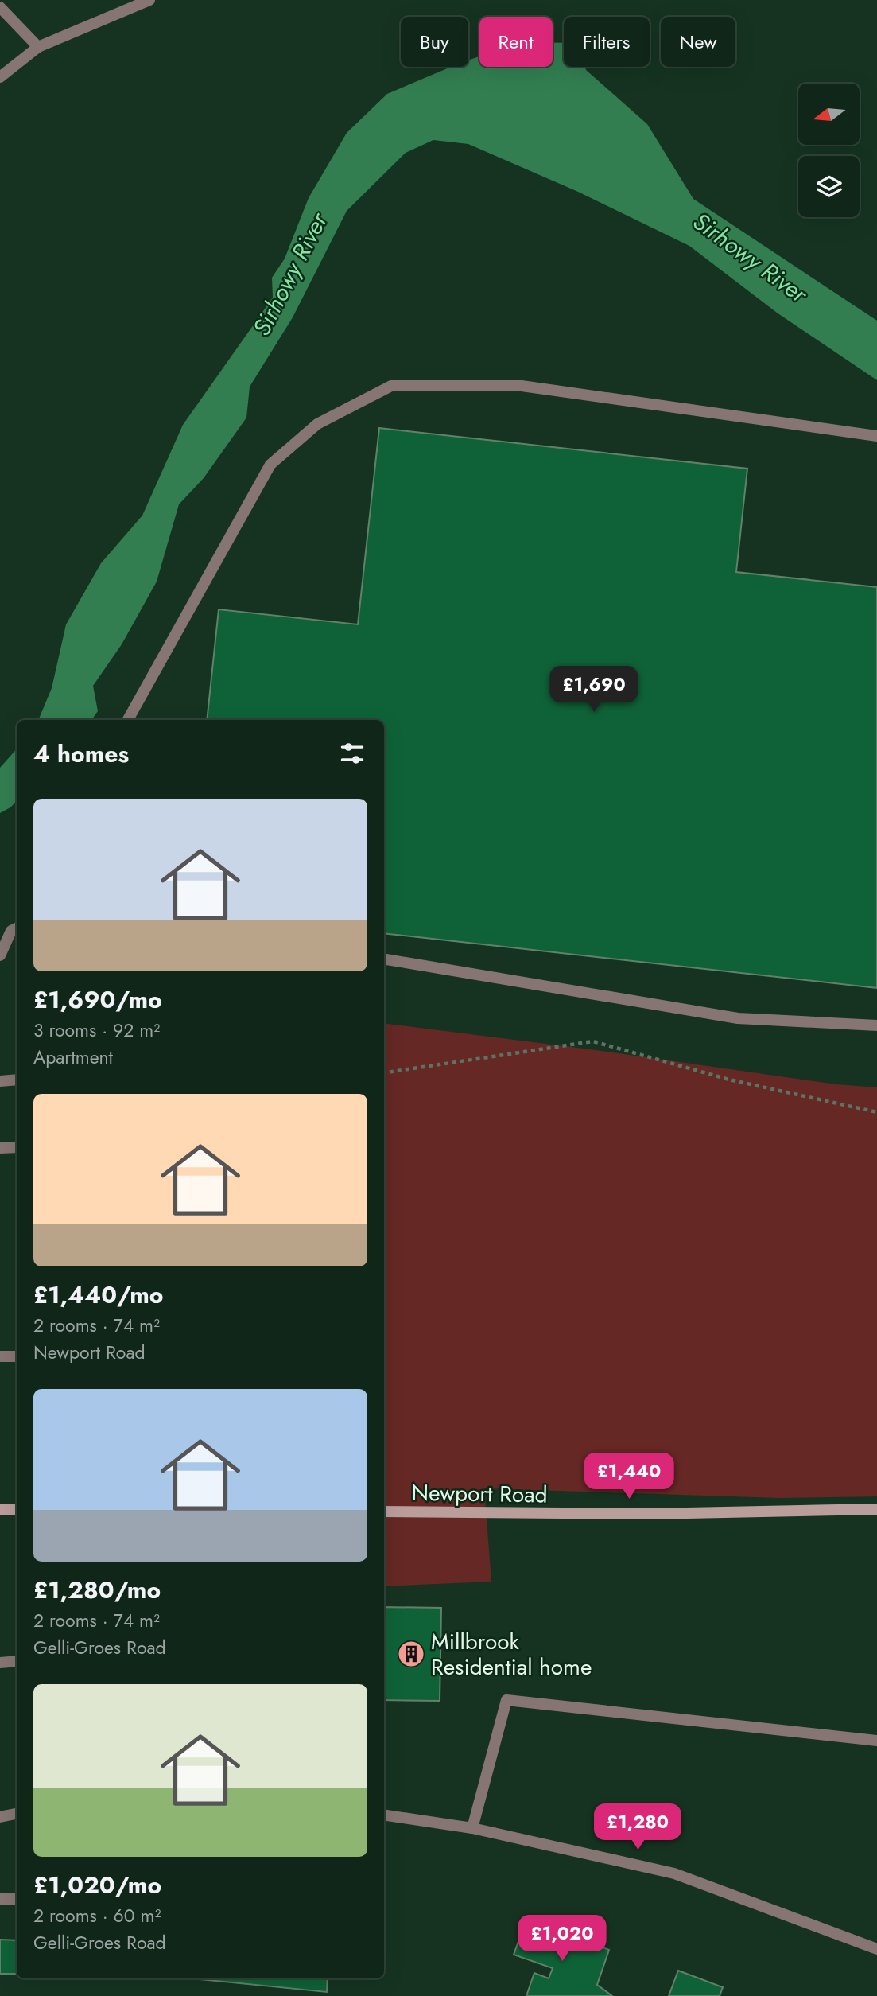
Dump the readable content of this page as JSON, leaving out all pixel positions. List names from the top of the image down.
{
  "streets": {
    "main road": ["Newport Road"]
  },
  "water": ["Sirhowy River"],
  "places": {
    "building": ["Millbrook Residential home"]
  },
  "north": "left",
  "page": {
    "chip": [
      "Buy",
      "Rent",
      "Filters",
      "New"
    ],
    "price": [
      "£1,690",
      "£1,440",
      "£1,280",
      "£1,020"
    ],
    "heading": "4 homes",
    "list": [
      {
        "name": "£1,690/mo",
        "note": "3 rooms · 92 m² · Apartment"
      },
      {
        "name": "£1,440/mo",
        "note": "2 rooms · 74 m² · Newport Road"
      },
      {
        "name": "£1,280/mo",
        "note": "2 rooms · 74 m² · Gelli-Groes Road"
      },
      {
        "name": "£1,020/mo",
        "note": "2 rooms · 60 m² · Gelli-Groes Road"
      }
    ]
  }
}
